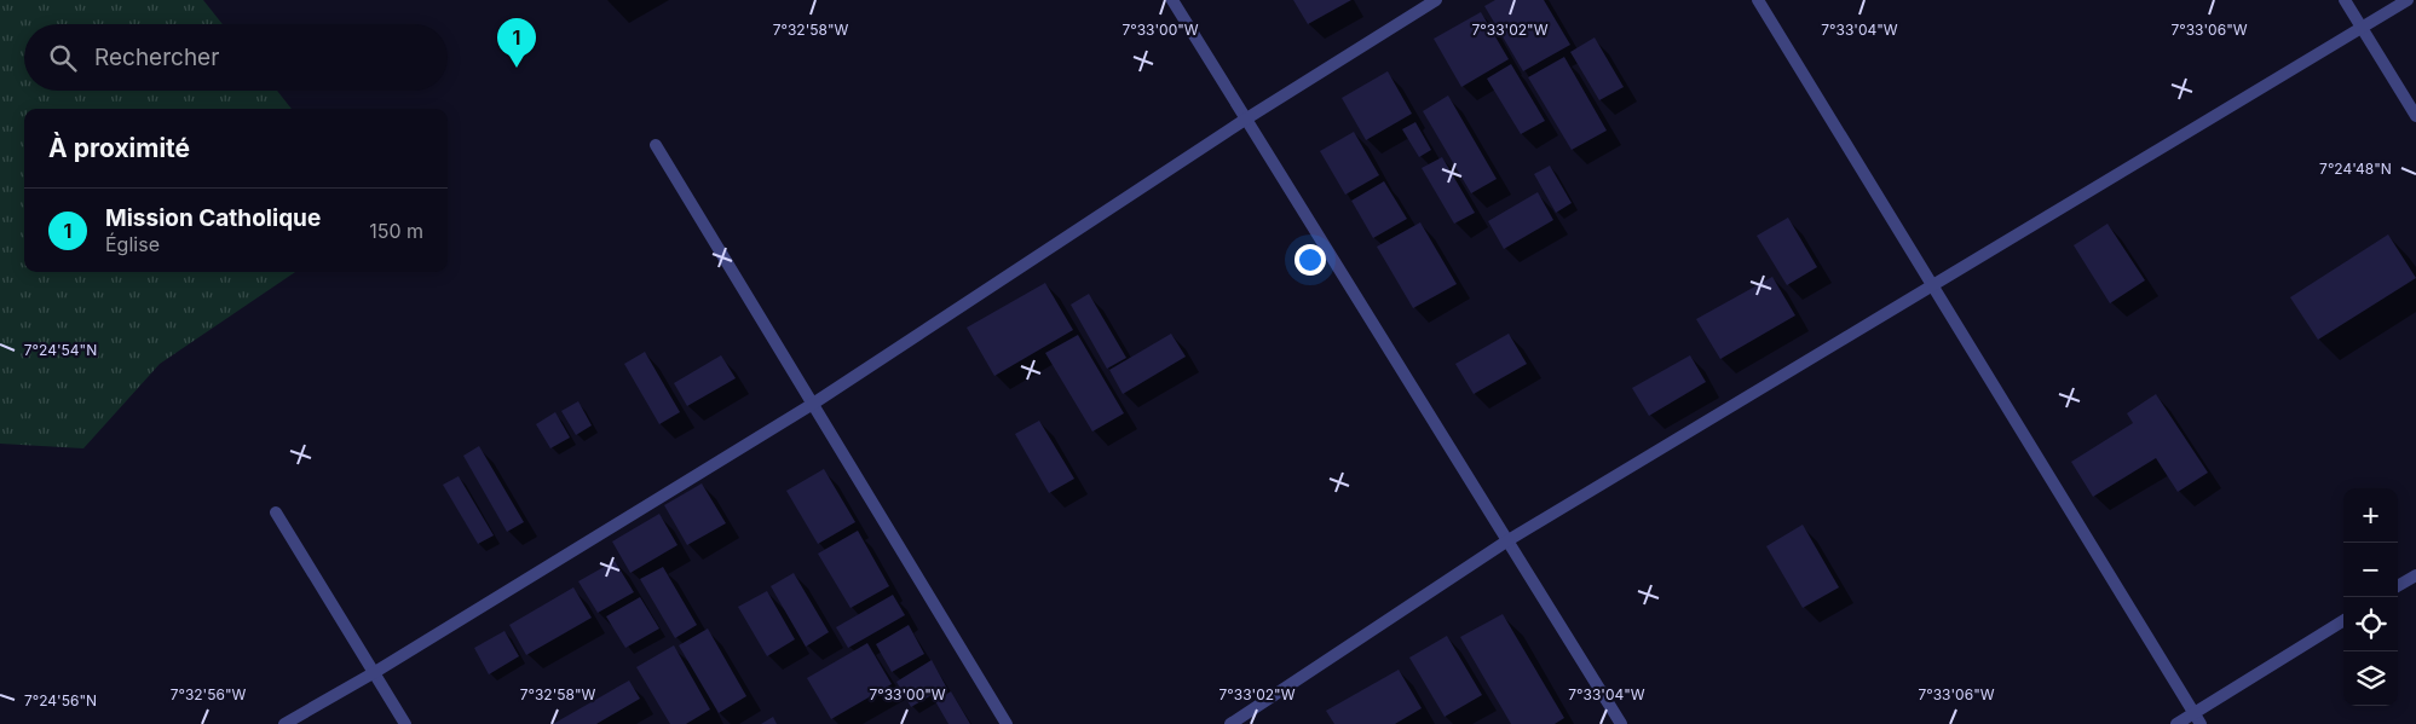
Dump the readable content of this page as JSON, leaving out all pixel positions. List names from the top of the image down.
{
  "page": {
    "pins": "1",
    "search": "Rechercher",
    "heading": "À proximité",
    "list": [
      {
        "mark": "1",
        "name": "Mission Catholique",
        "note": "Église",
        "value": "150 m"
      }
    ],
    "map_buttons": ["+", "−"]
  },
  "coordinates": [
    "7°32'58\"W",
    "7°33'00\"W",
    "7°33'02\"W",
    "7°33'04\"W",
    "7°33'06\"W",
    "7°24'48\"N",
    "7°24'54\"N",
    "7°32'56\"W",
    "7°24'56\"N"
  ]
}
